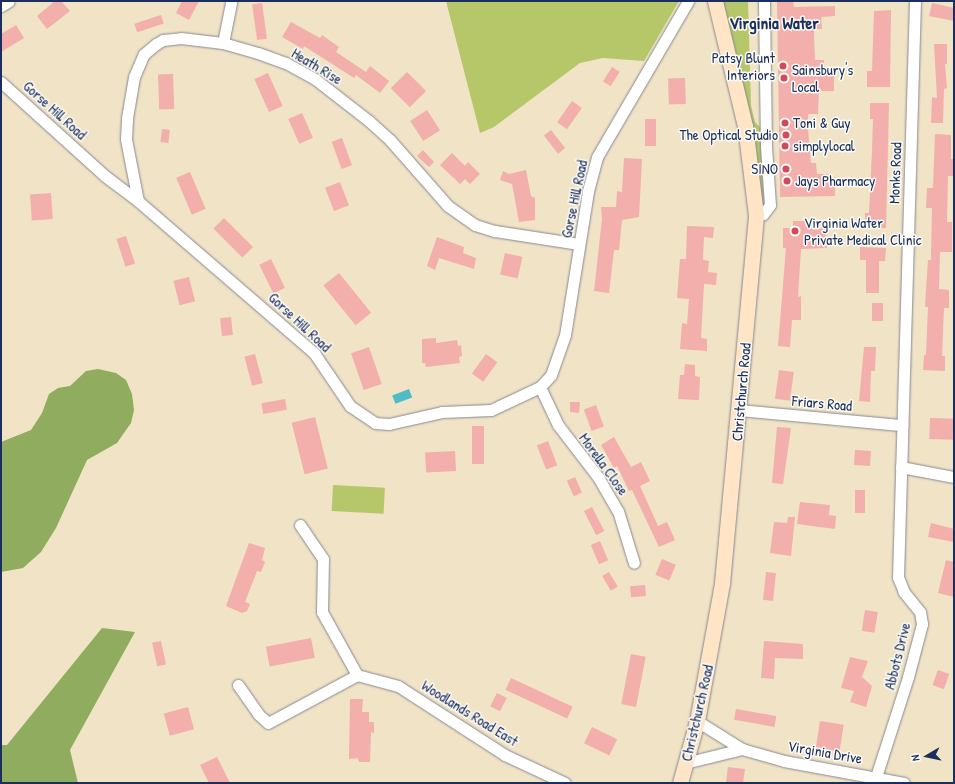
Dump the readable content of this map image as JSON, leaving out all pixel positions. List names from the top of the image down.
{
  "streets": {
    "main road": ["Christchurch Road"],
    "street": [
      "Heath Rise",
      "Gorse Hill Road",
      "Monks Road",
      "Friars Road",
      "Morella Close",
      "Abbots Drive",
      "Woodlands Road East",
      "Virginia Drive"
    ]
  },
  "crossings": [
    ["Heath Rise", "Gorse Hill Road"],
    ["Gorse Hill Road", "Morella Close"],
    ["Monks Road", "Friars Road"],
    ["Monks Road", "Abbots Drive"],
    ["Christchurch Road", "Friars Road"],
    ["Christchurch Road", "Virginia Drive"],
    ["Abbots Drive", "Virginia Drive"]
  ],
  "districts": ["Virginia Water"],
  "places": [
    "Patsy Blunt Interiors",
    "Sainsbury's Local",
    "Toni & Guy",
    "The Optical Studio",
    "simplylocal",
    "SINO",
    "Jays Pharmacy",
    "Virginia Water Private Medical Clinic"
  ],
  "north": "left"
}
